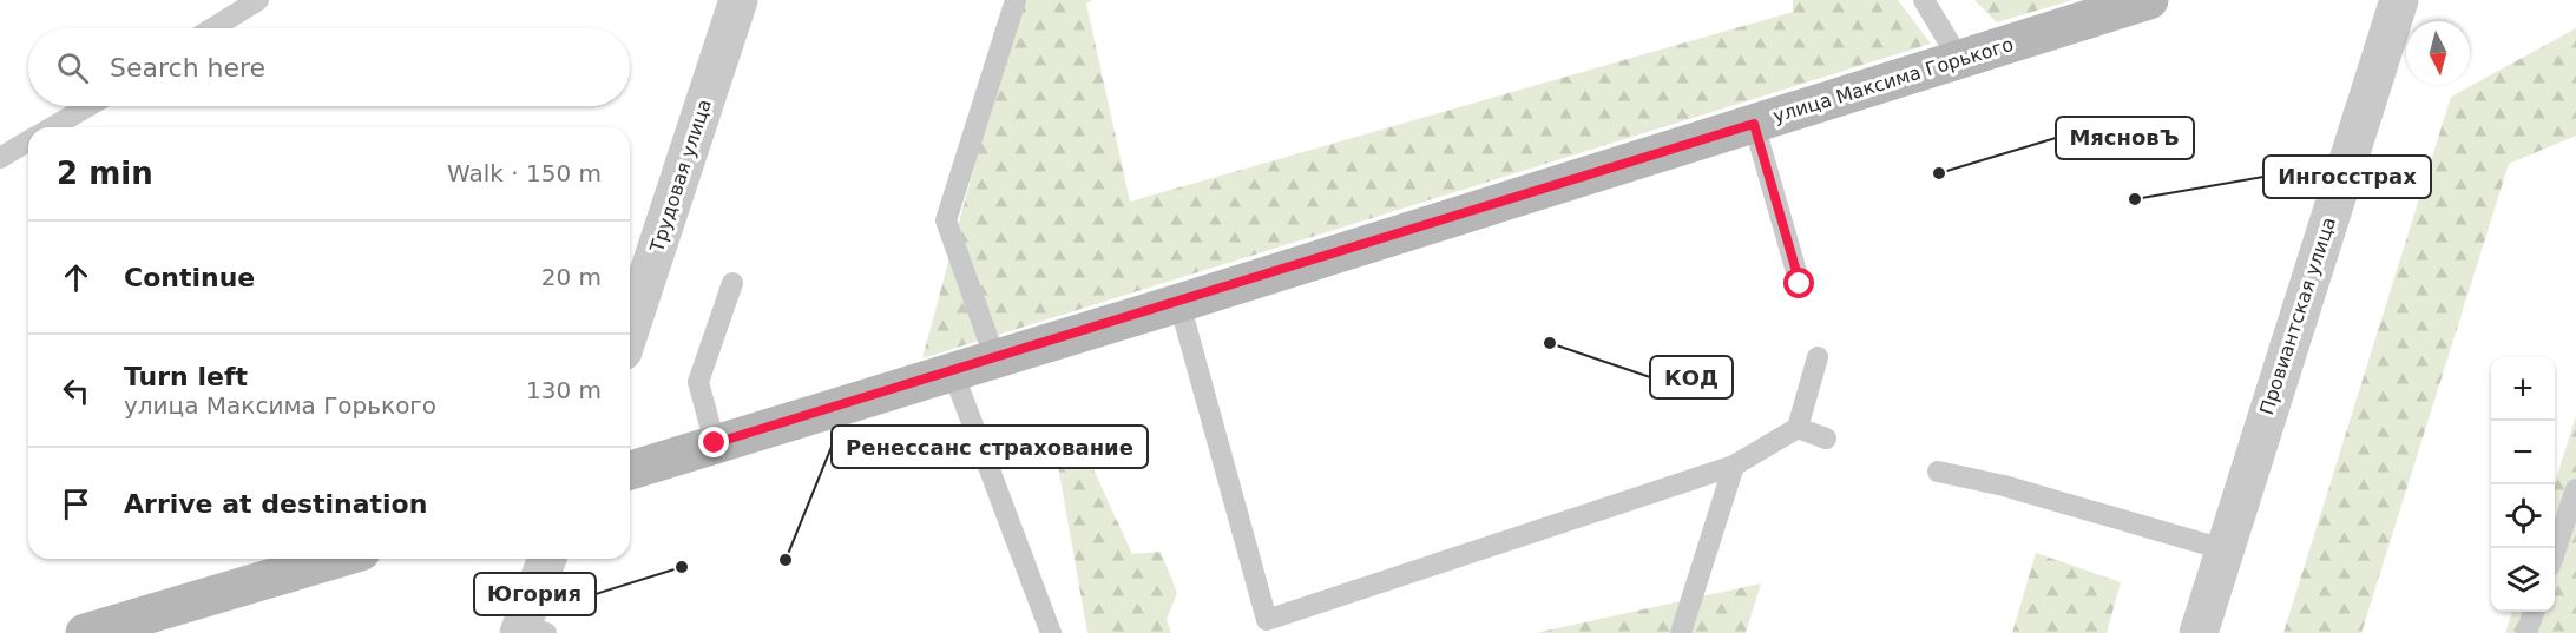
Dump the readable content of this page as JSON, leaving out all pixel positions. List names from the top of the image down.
{
  "streets": {
    "street": ["улица Максима Горького", "Трудовая улица", "Провиантская улица"]
  },
  "places": [
    "МясновЪ",
    "Ингосстрах",
    "КОД",
    "Ренессанс страхование",
    "Югория"
  ],
  "north": "bottom",
  "page": {
    "search": "Search here",
    "heading": ["2 min", "Walk · 150 m"],
    "list": [
      ["Continue", "20 m"],
      ["Turn left", "улица Максима Горького", "130 m"],
      "Arrive at destination"
    ],
    "map_buttons": ["+", "−"]
  }
}
